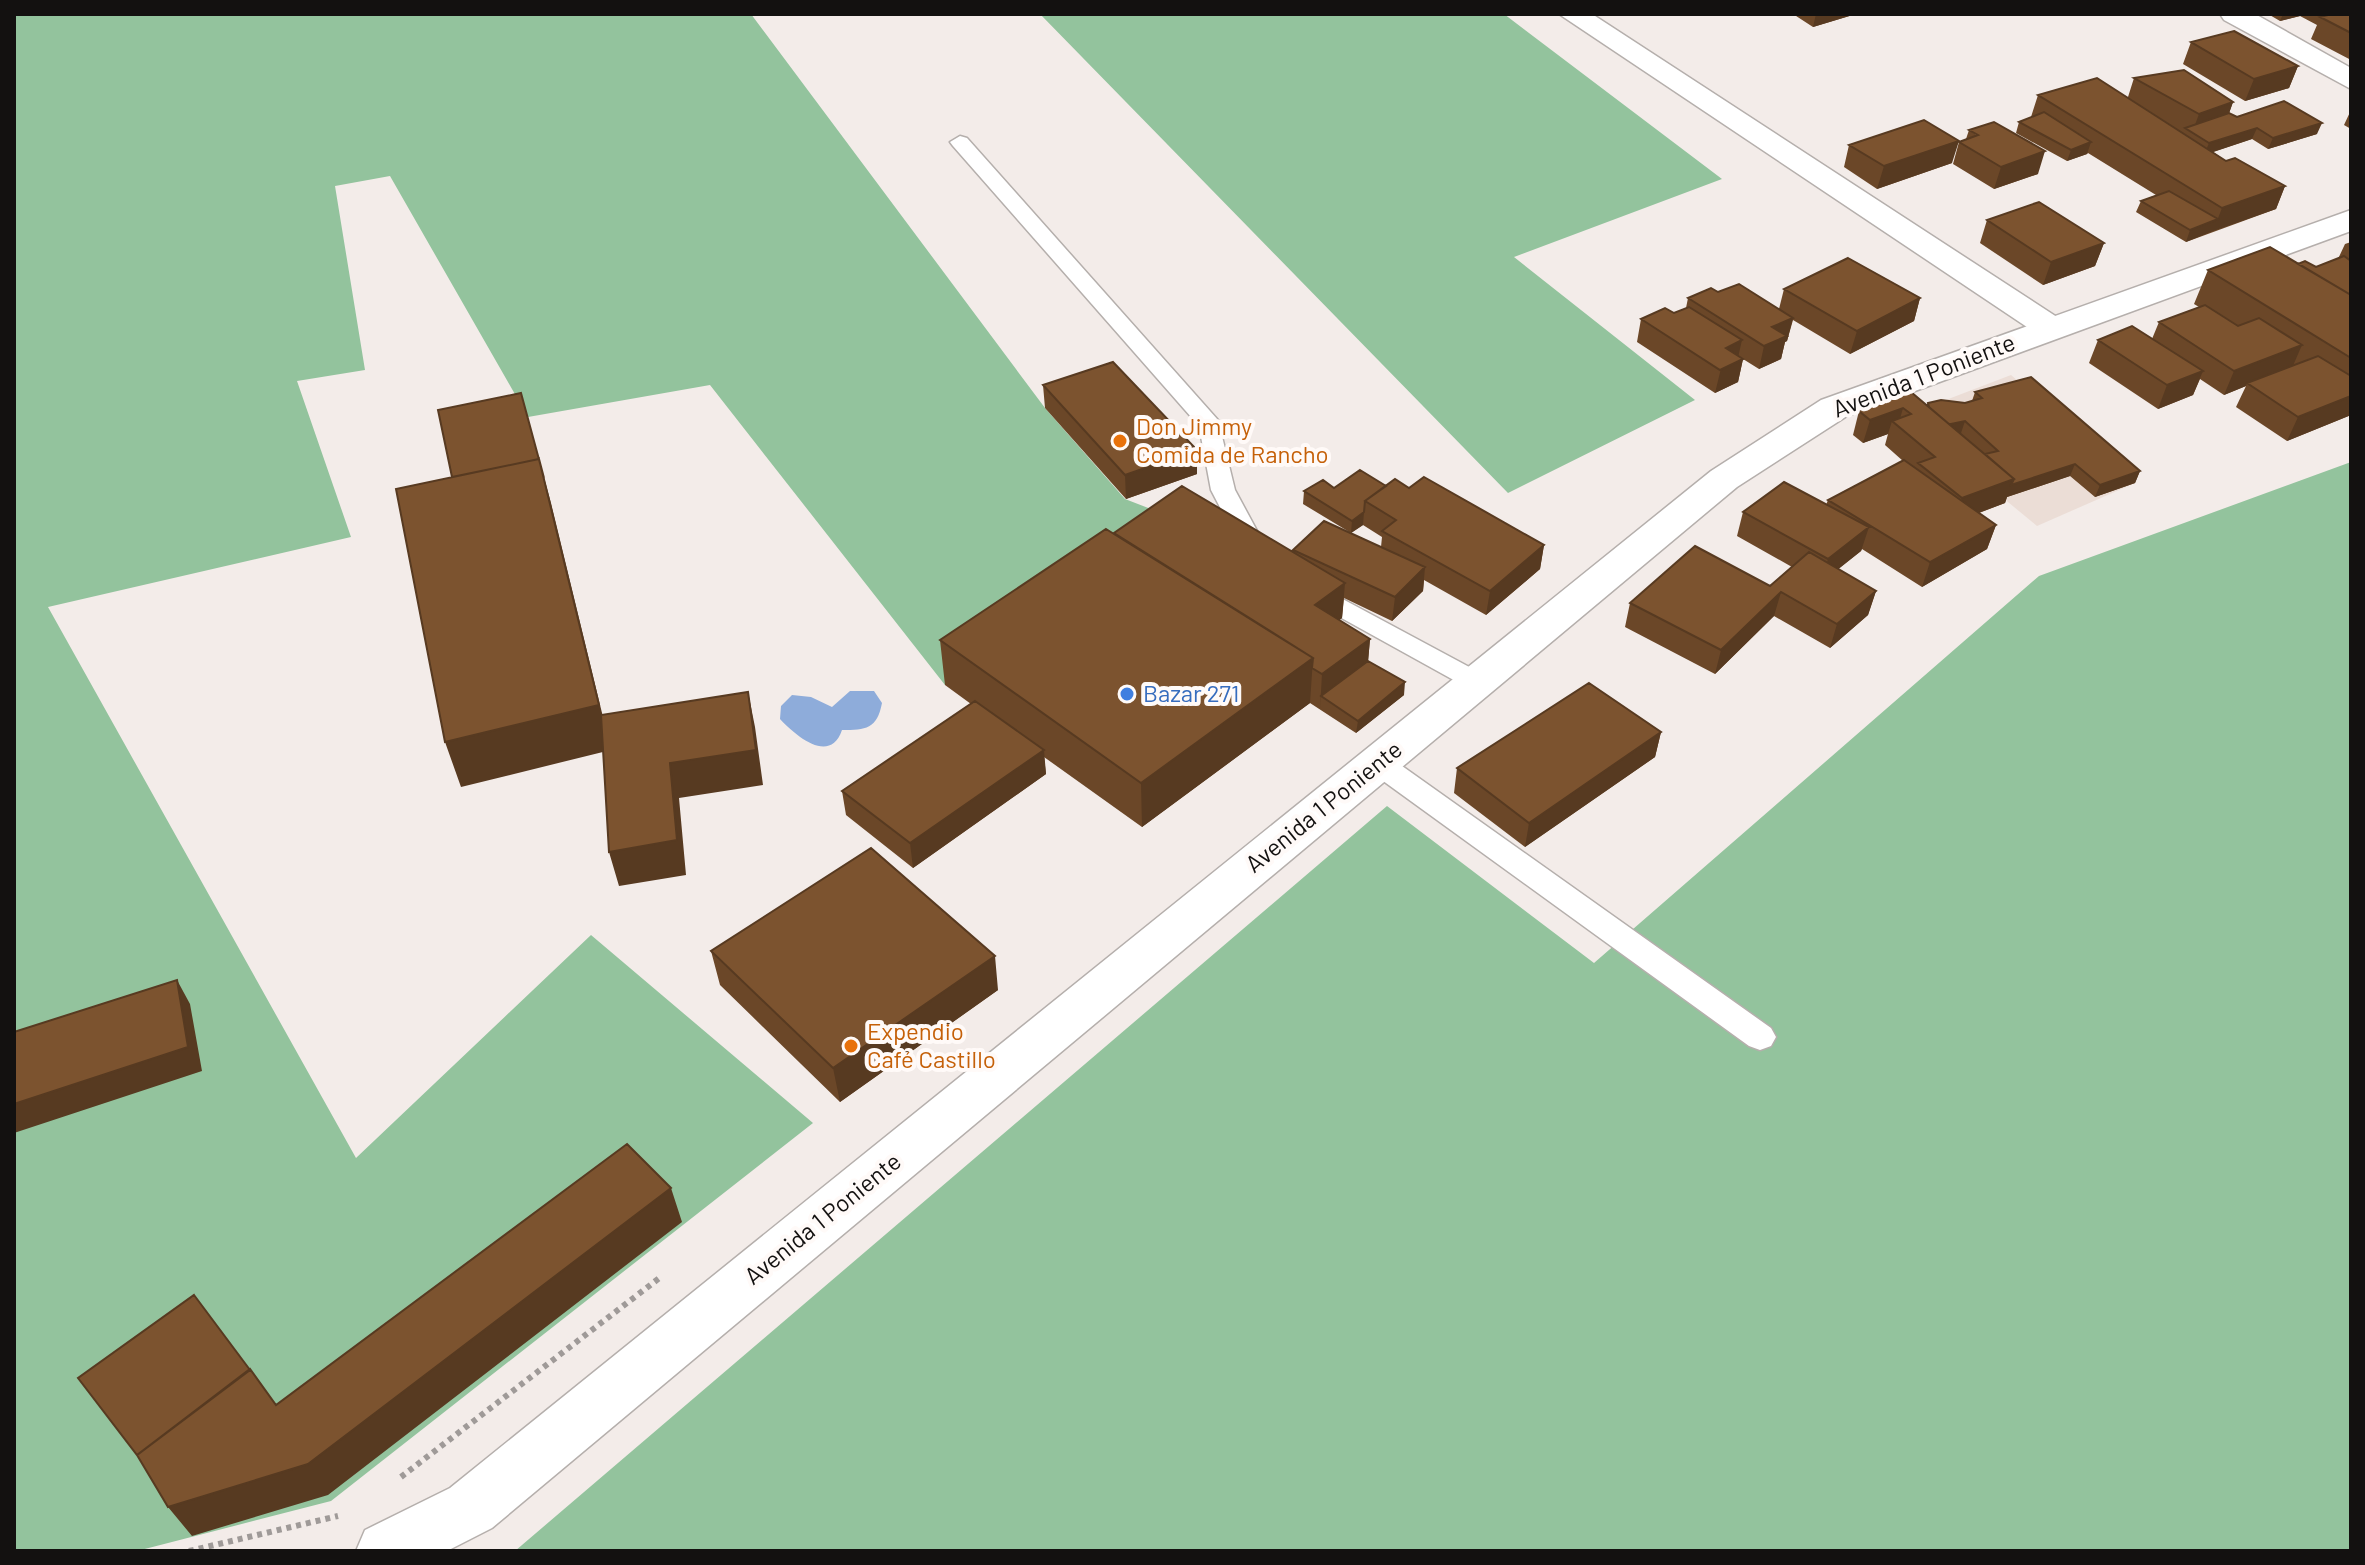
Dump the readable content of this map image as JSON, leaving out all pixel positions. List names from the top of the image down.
{
  "streets": {
    "street": ["Avenida 1 Poniente"]
  },
  "places": ["Don Jimmy Comida de Rancho", "Bazar 271", "Expendio Café Castillo"]
}
